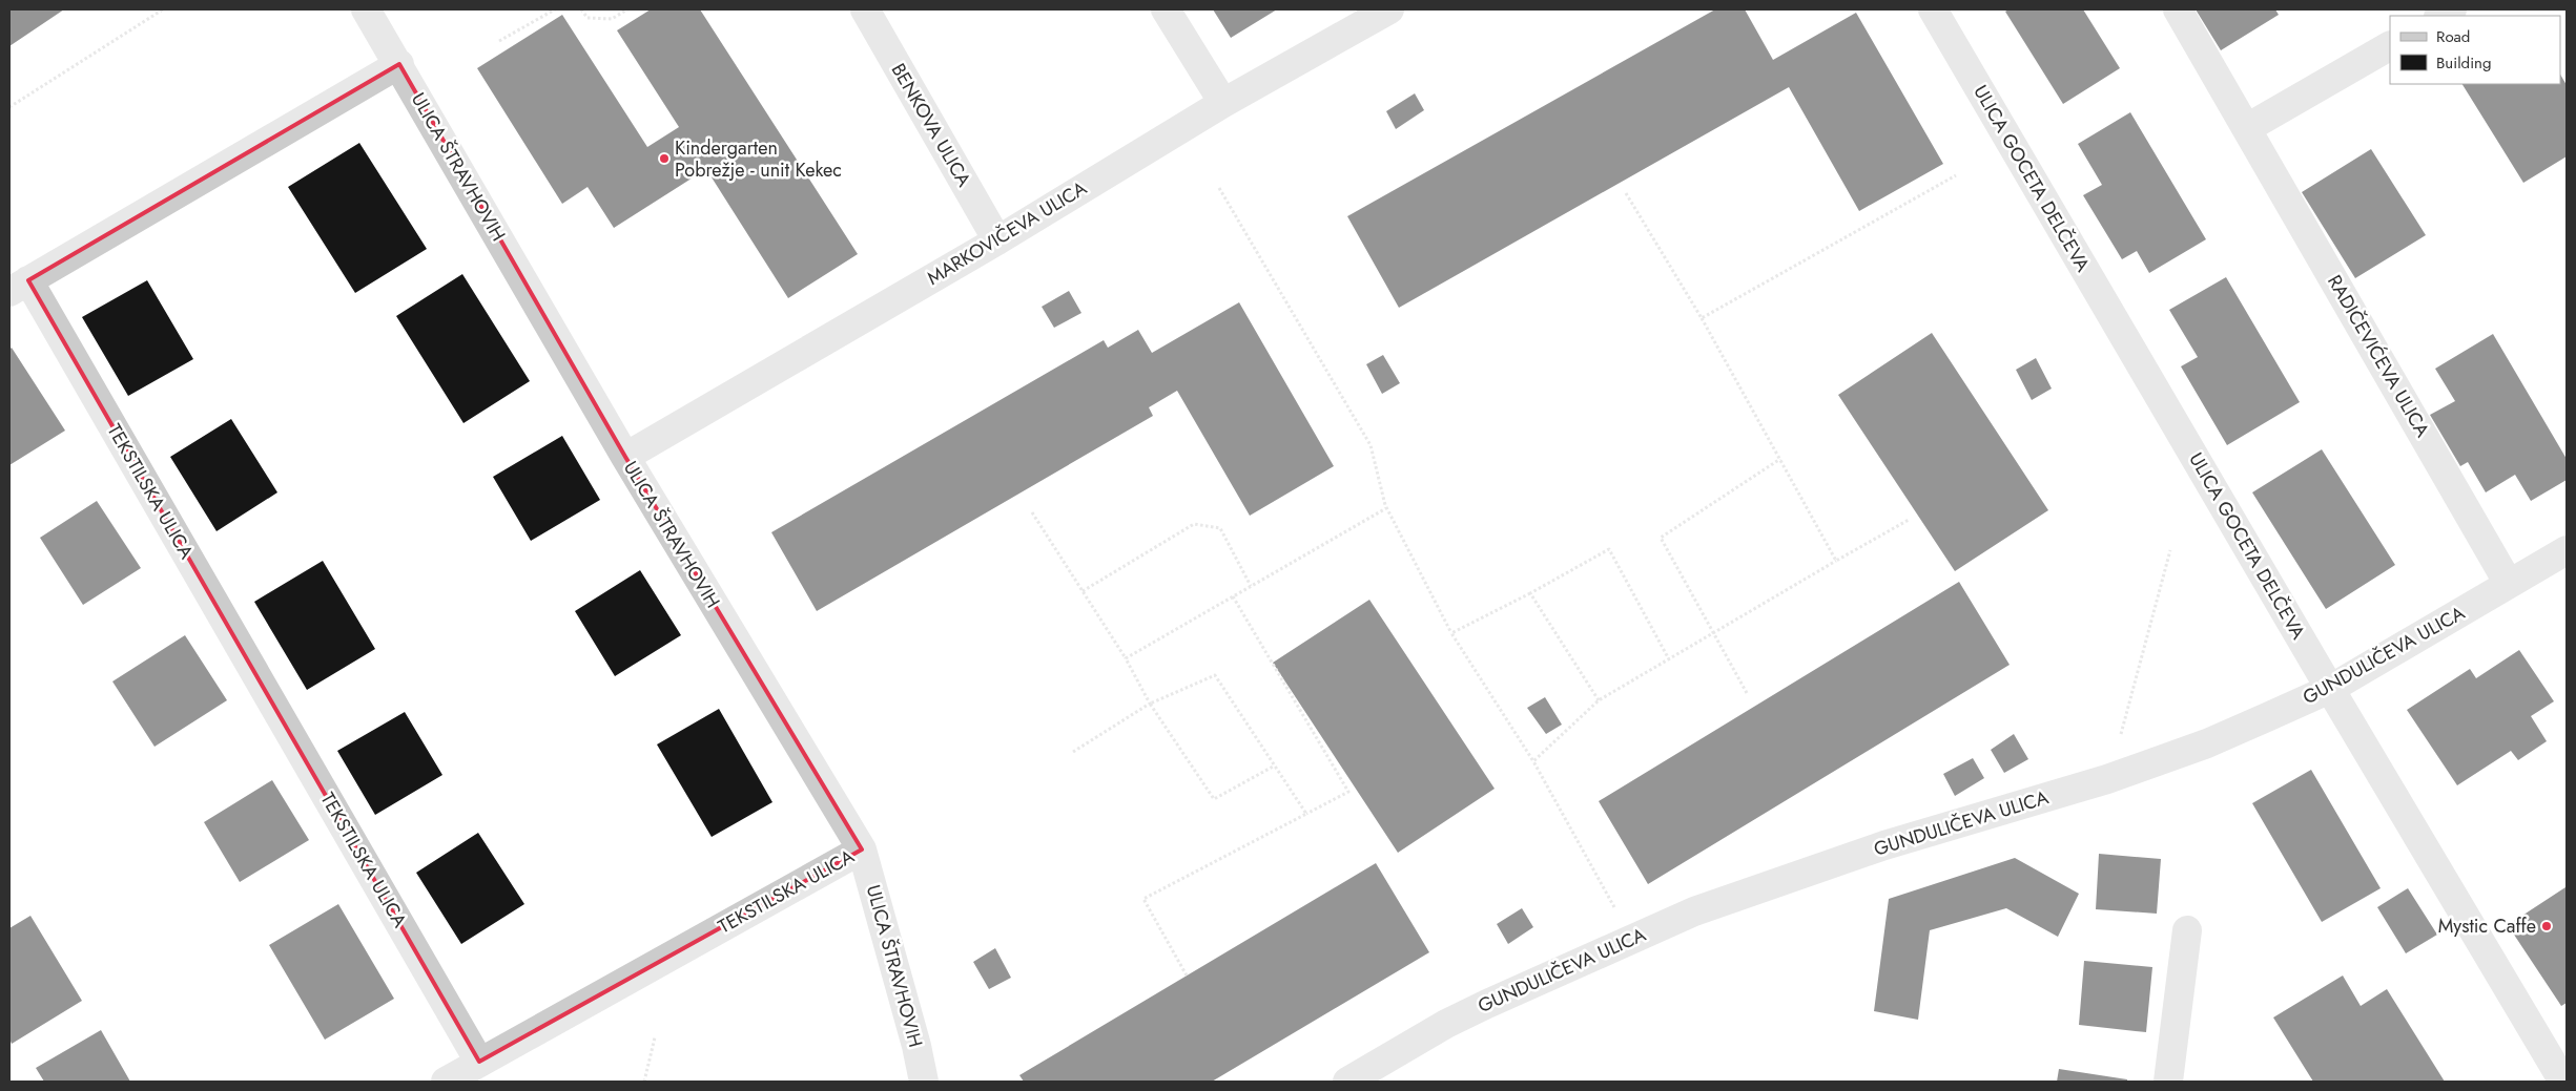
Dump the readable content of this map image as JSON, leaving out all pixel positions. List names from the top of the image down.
{
  "streets": {
    "street": [
      "BENKOVA ULICA",
      "ULICA ŠTRAVHOVIH",
      "ULICA GOCETA DELČEVA",
      "MARKOVIČEVA ULICA",
      "RADIČEVIĆEVA ULICA",
      "TEKSTILSKA ULICA",
      "GUNDULIČEVA ULICA"
    ]
  },
  "crossings": [
    ["BENKOVA ULICA", "MARKOVIČEVA ULICA"],
    ["ULICA ŠTRAVHOVIH", "MARKOVIČEVA ULICA"],
    ["ULICA ŠTRAVHOVIH", "TEKSTILSKA ULICA"],
    ["ULICA GOCETA DELČEVA", "GUNDULIČEVA ULICA"],
    ["RADIČEVIĆEVA ULICA", "GUNDULIČEVA ULICA"]
  ],
  "places": ["Kindergarten Pobrežje - unit Kekec", "Mystic Caffe"],
  "legend": ["Road", "Building"]
}
